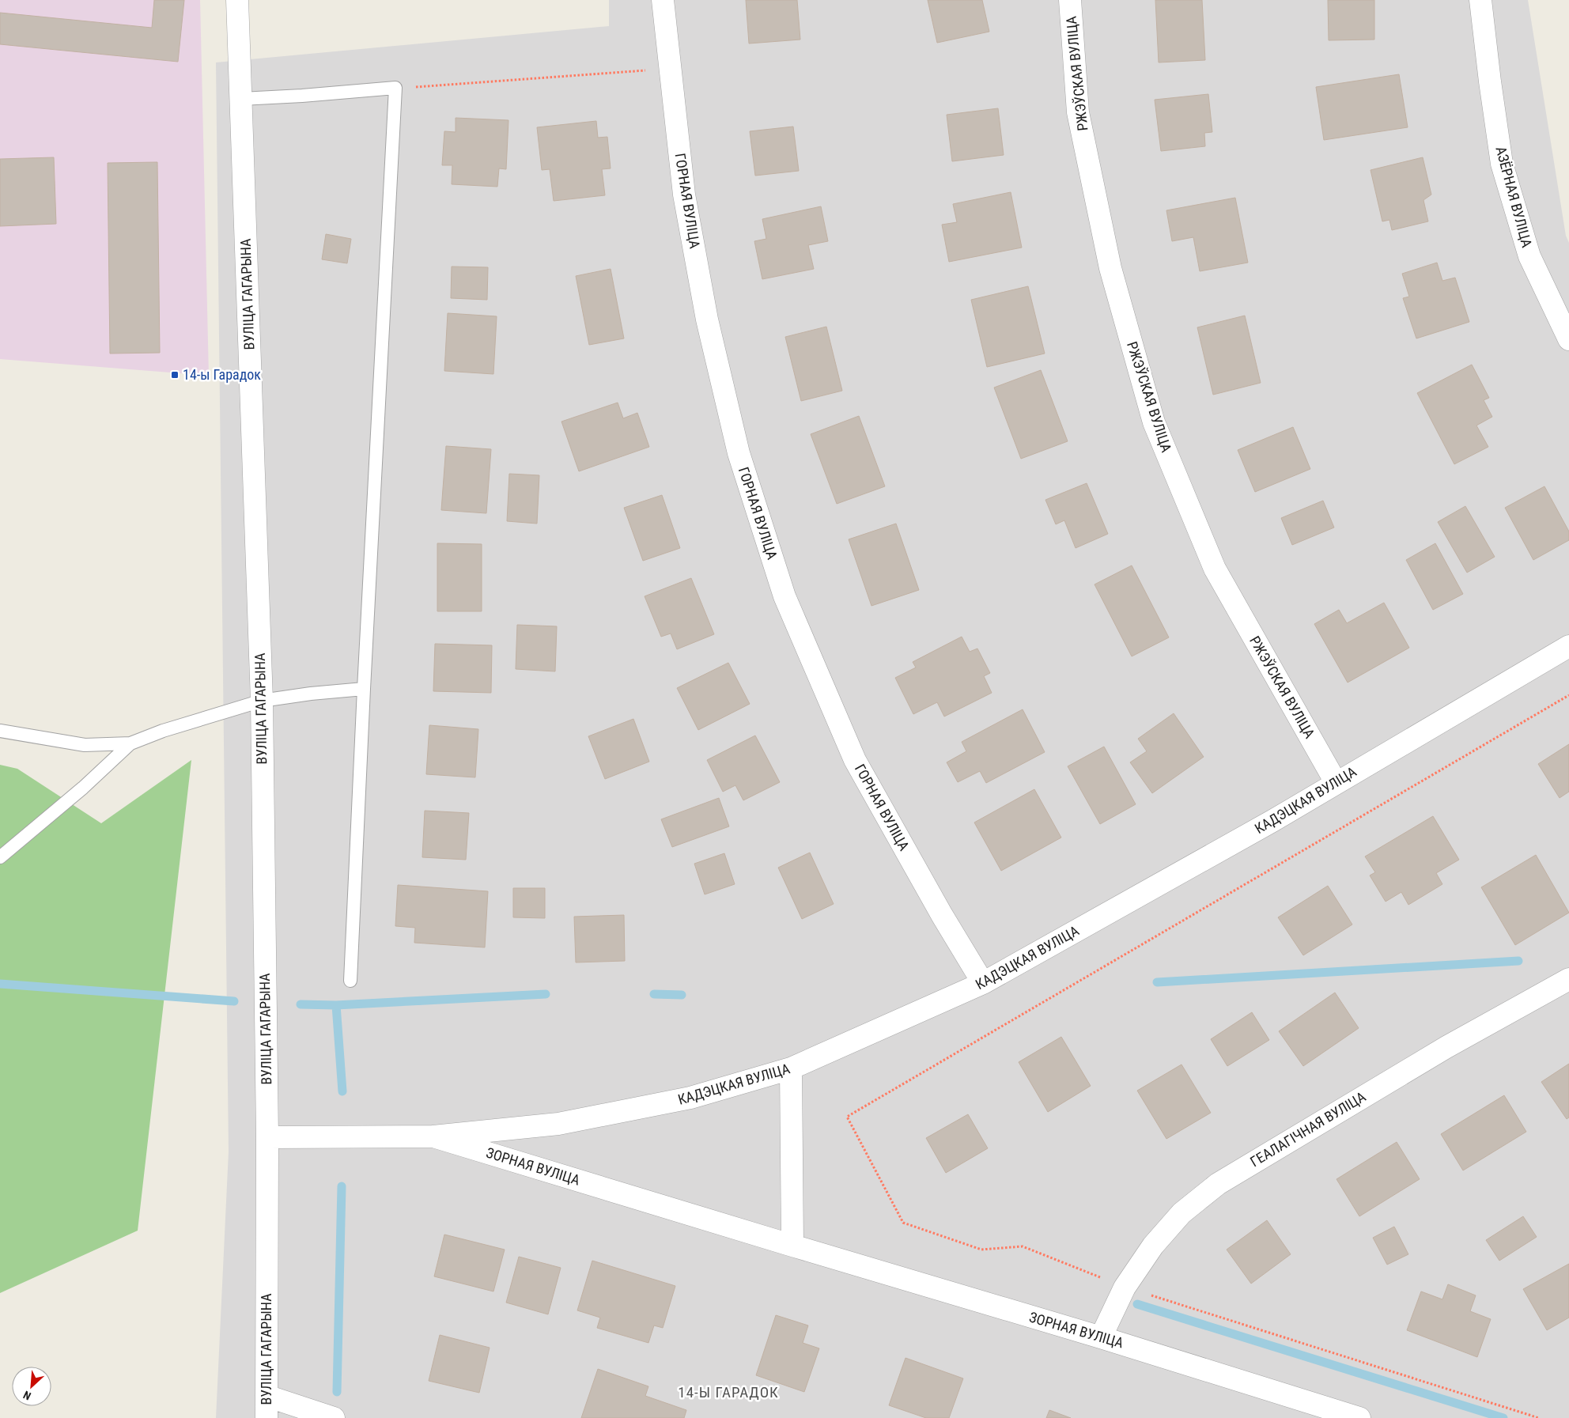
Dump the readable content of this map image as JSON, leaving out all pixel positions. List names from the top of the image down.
{
  "streets": {
    "street": [
      "РЖЭЎСКАЯ ВУЛІЦА",
      "АЗЁРНАЯ ВУЛІЦА",
      "ГОРНАЯ ВУЛІЦА",
      "ВУЛІЦА ГАГАРЫНА",
      "КАДЭЦКАЯ ВУЛІЦА",
      "ГЕАЛАГІЧНАЯ ВУЛІЦА",
      "ЗОРНАЯ ВУЛІЦА"
    ]
  },
  "crossings": [
    ["РЖЭЎСКАЯ ВУЛІЦА", "КАДЭЦКАЯ ВУЛІЦА"],
    ["ГОРНАЯ ВУЛІЦА", "КАДЭЦКАЯ ВУЛІЦА"],
    ["ВУЛІЦА ГАГАРЫНА", "ЗОРНАЯ ВУЛІЦА"],
    ["КАДЭЦКАЯ ВУЛІЦА", "ЗОРНАЯ ВУЛІЦА"],
    ["ГЕАЛАГІЧНАЯ ВУЛІЦА", "ЗОРНАЯ ВУЛІЦА"]
  ],
  "districts": ["14-Ы ГАРАДОК"],
  "places": {
    "transit": ["14-ы Гарадок"]
  },
  "north": "bottom left"
}
